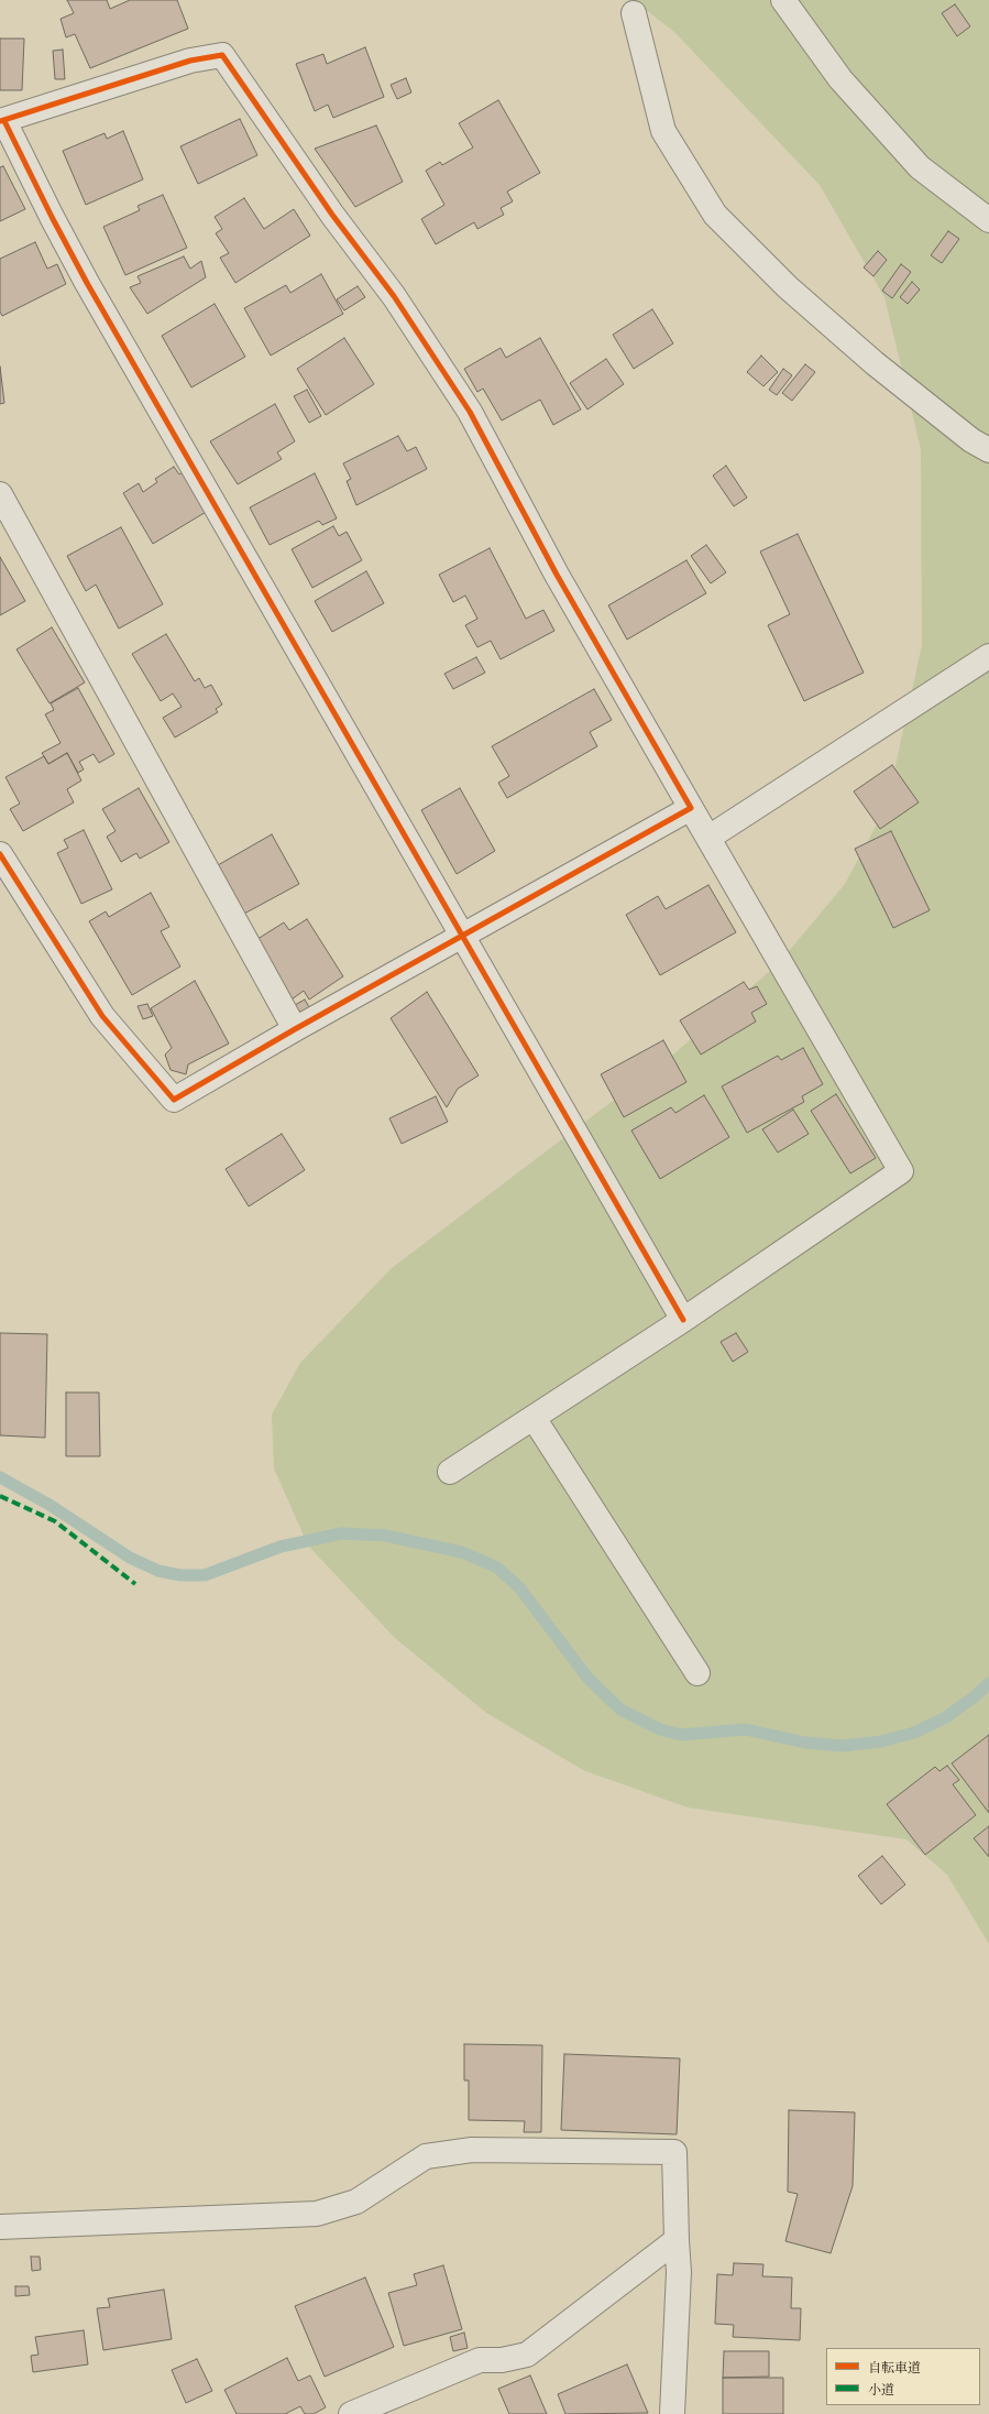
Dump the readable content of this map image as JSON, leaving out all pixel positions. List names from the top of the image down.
{
  "legend": ["自転車道", "小道"]
}
